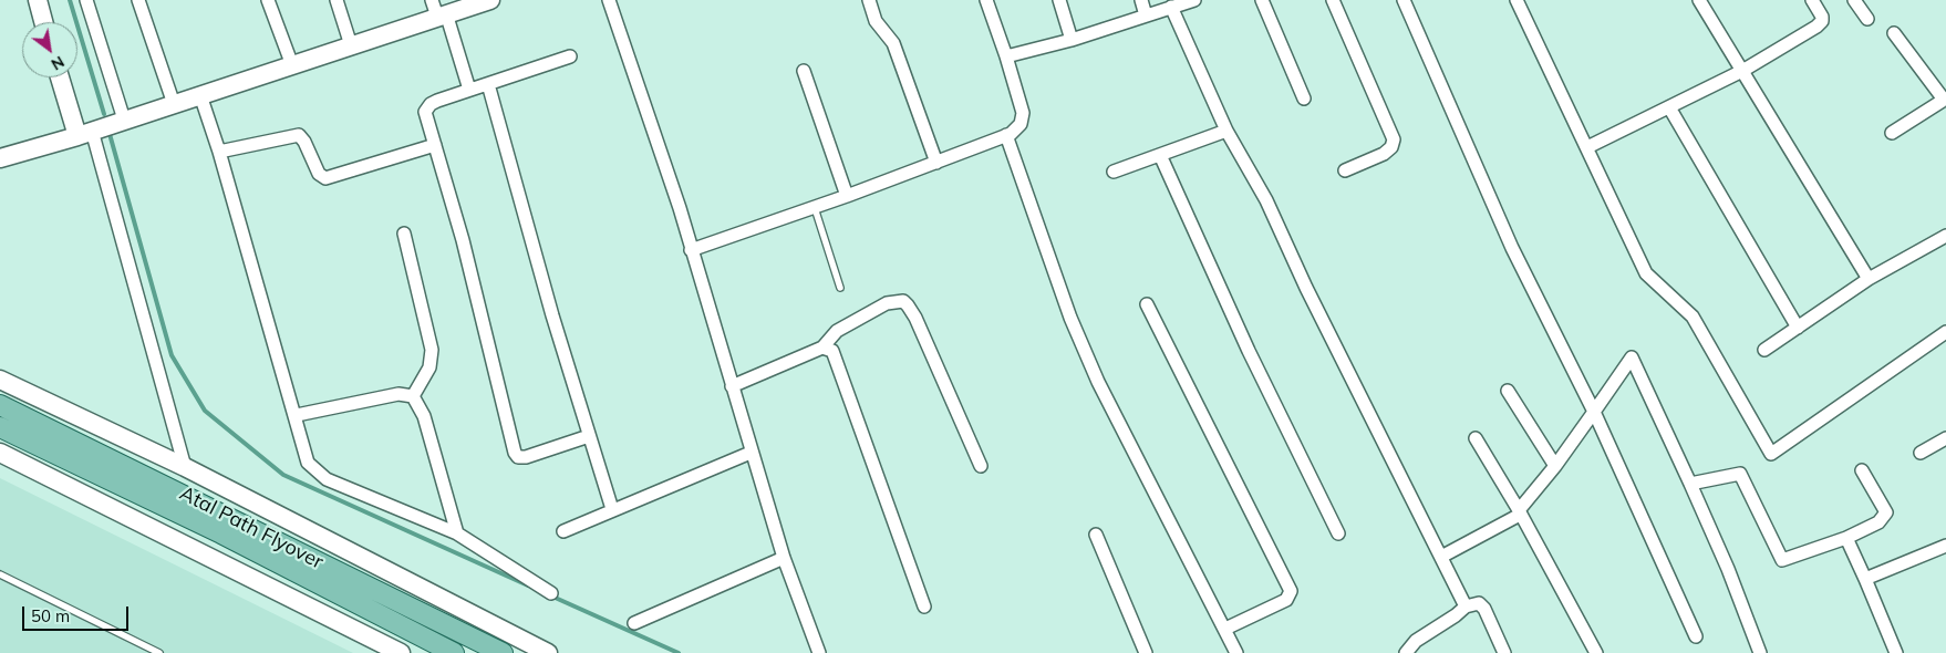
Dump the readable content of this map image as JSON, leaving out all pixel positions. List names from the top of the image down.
{
  "streets": {
    "main road": ["Atal Path Flyover"]
  },
  "scale_bar": "50 m",
  "north": "bottom right"
}
